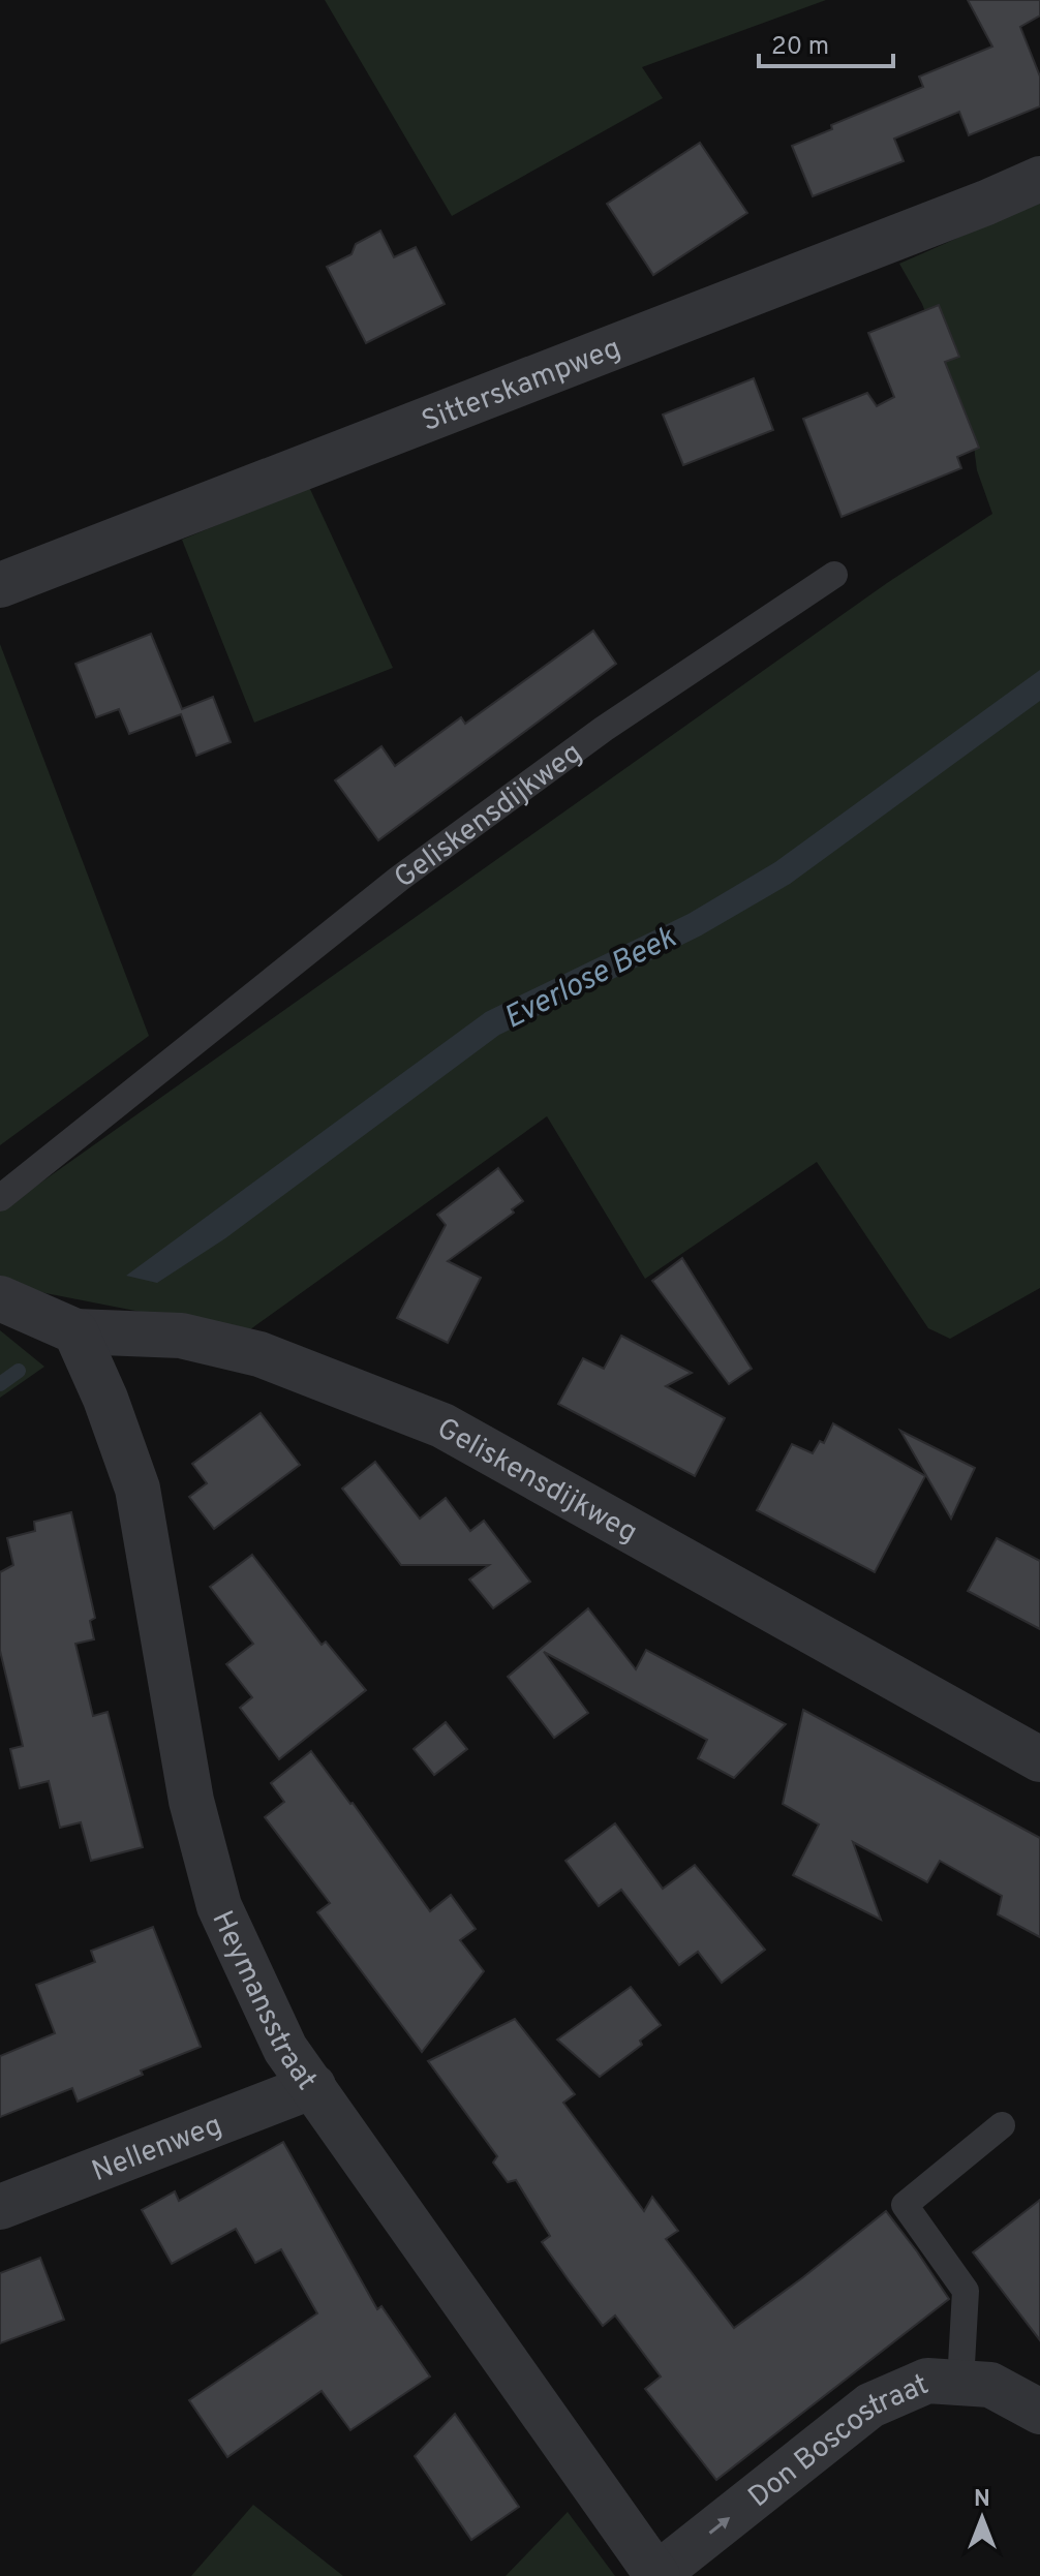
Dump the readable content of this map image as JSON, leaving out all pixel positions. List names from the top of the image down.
{
  "streets": {
    "street": [
      "Sitterskampweg",
      "Geliskensdijkweg",
      "Heymansstraat",
      "Nellenweg",
      "Don Boscostraat"
    ]
  },
  "crossings": [
    ["Geliskensdijkweg", "Heymansstraat"],
    ["Heymansstraat", "Nellenweg"],
    ["Heymansstraat", "Don Boscostraat"]
  ],
  "one_way": ["Don Boscostraat"],
  "water": ["Everlose Beek"],
  "scale_bar": "20 m",
  "north": "top"
}
